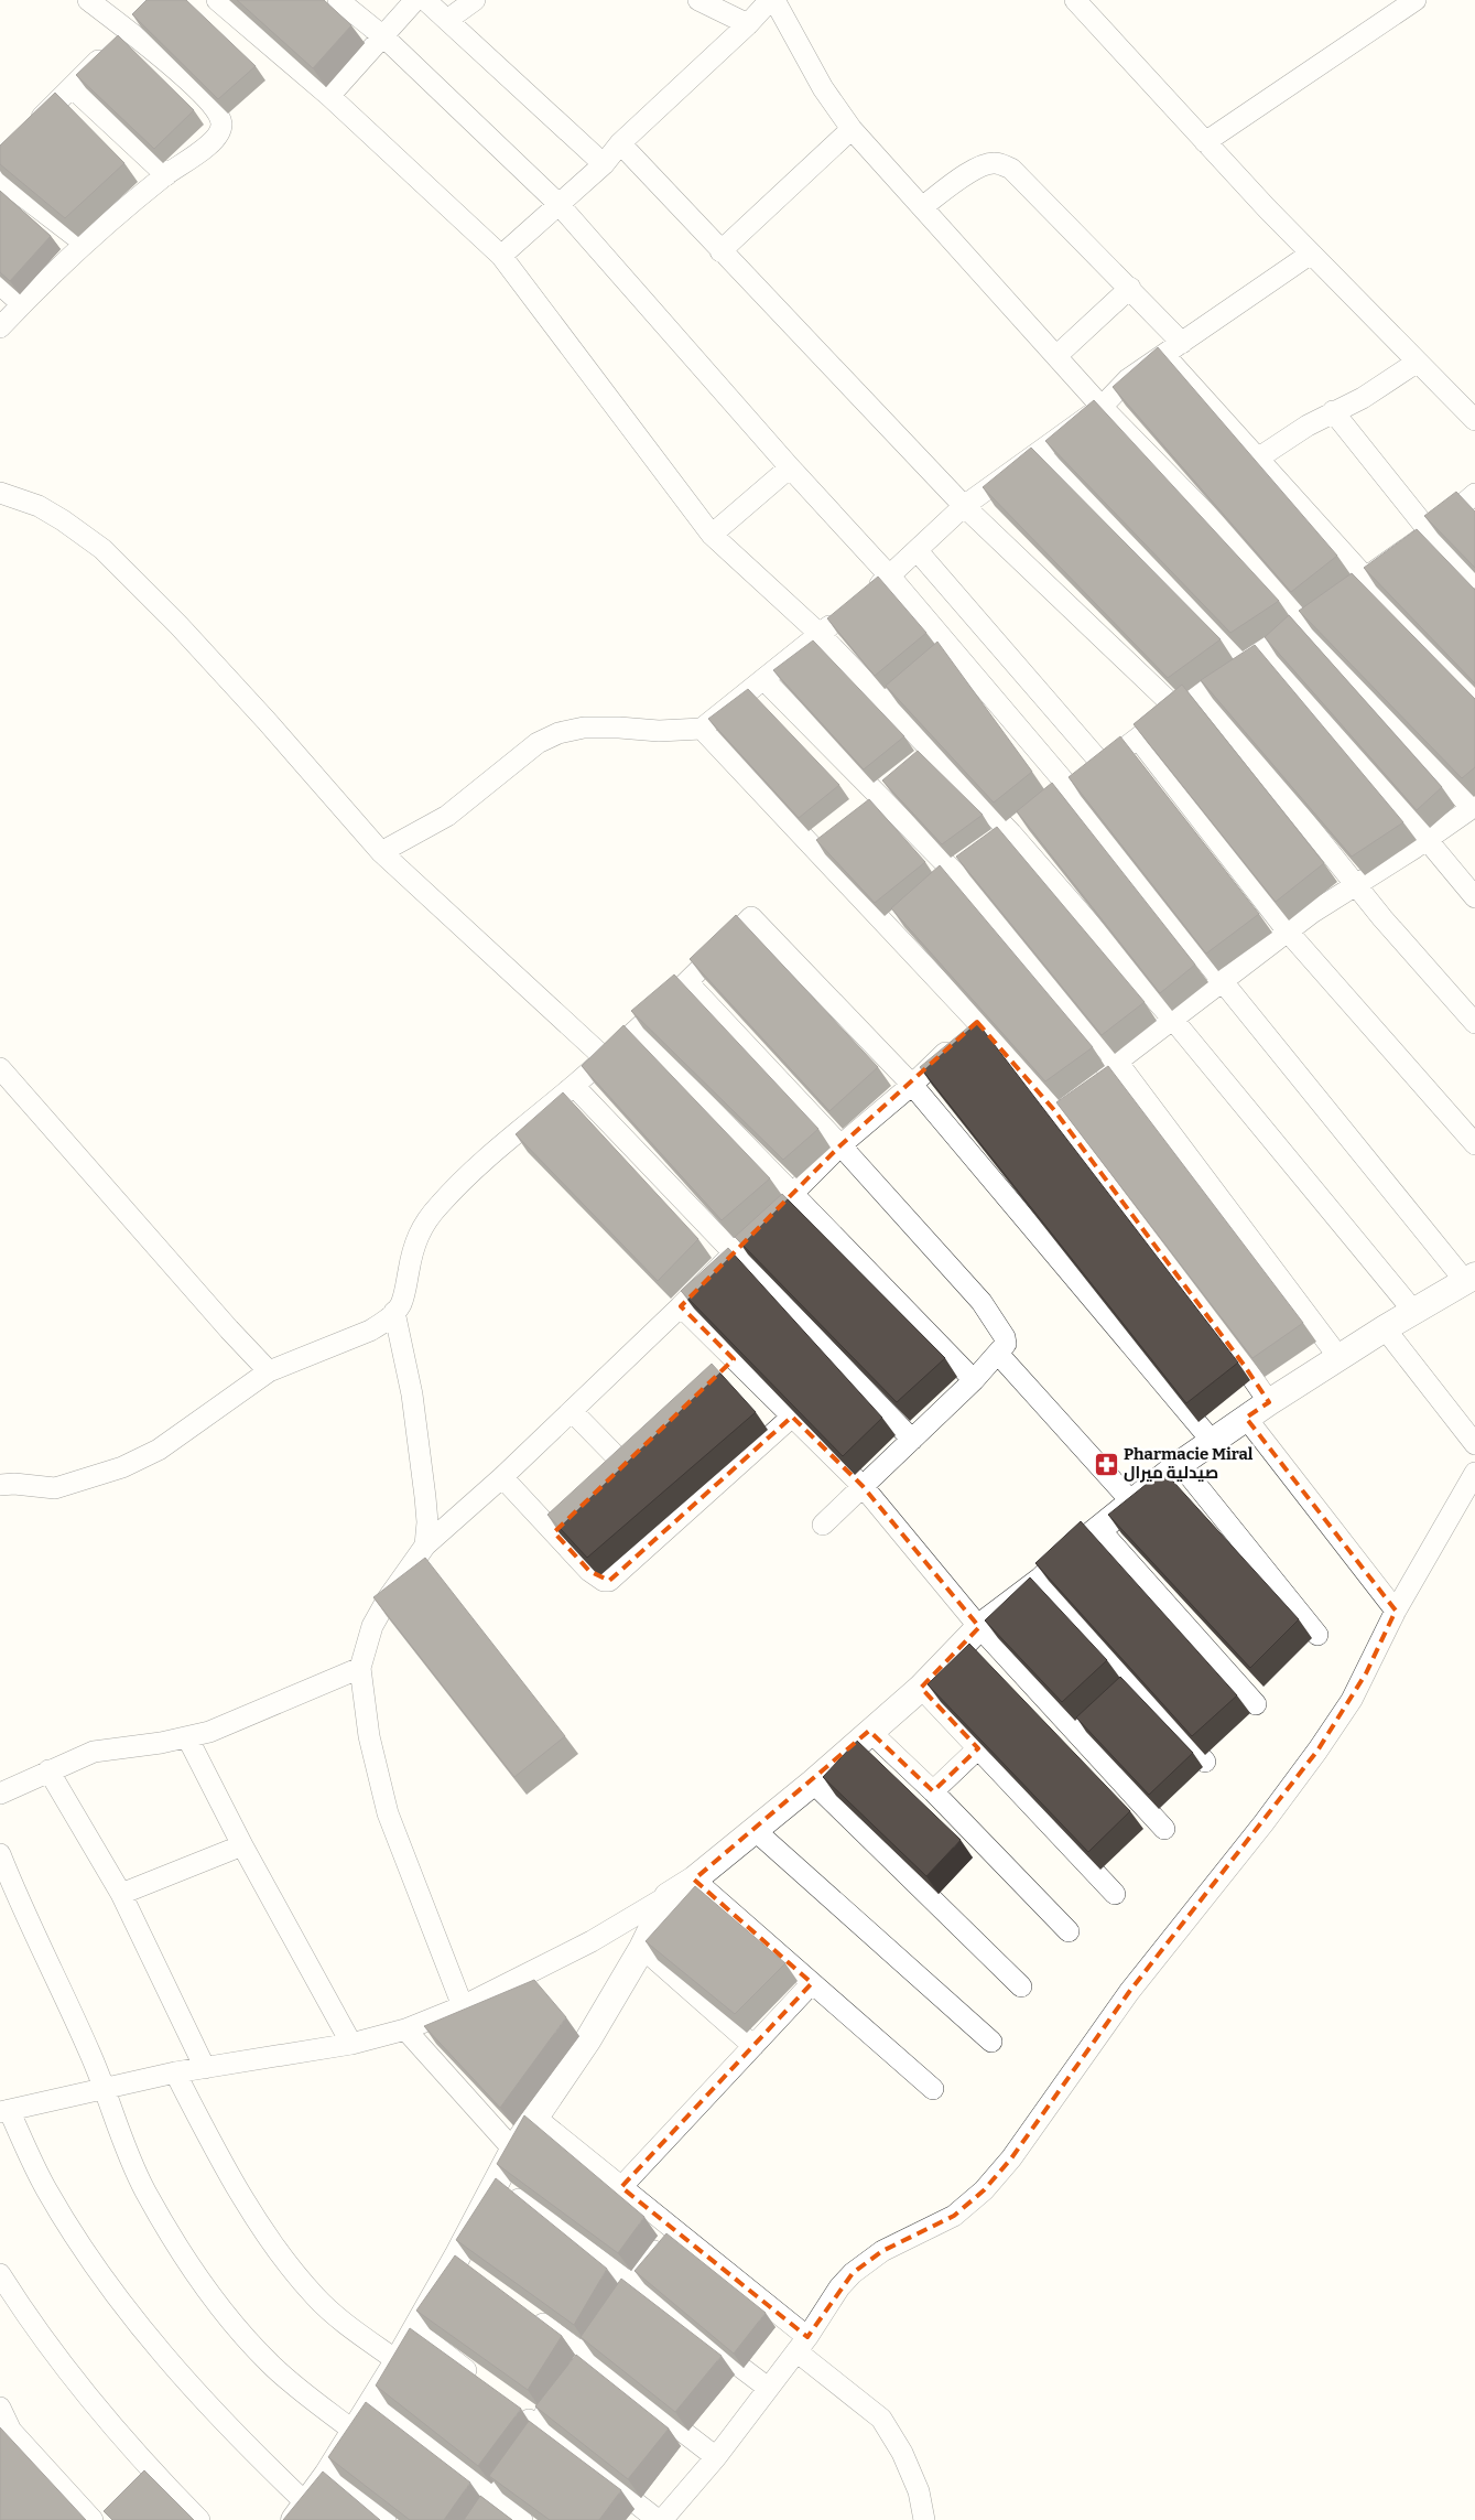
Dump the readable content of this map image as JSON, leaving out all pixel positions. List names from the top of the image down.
{
  "places": {
    "pharmacy": ["Pharmacie Miral صيدلية ميرال"]
  }
}
